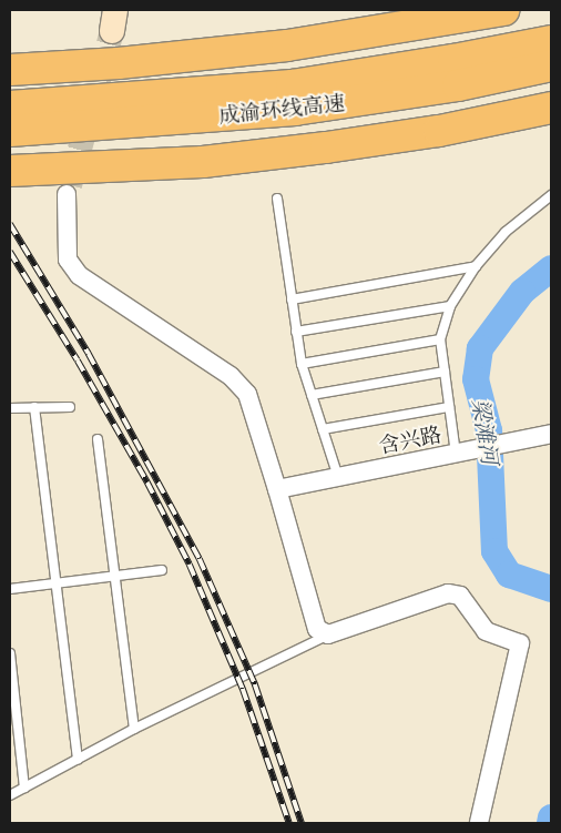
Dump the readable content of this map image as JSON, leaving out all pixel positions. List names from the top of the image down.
{
  "streets": {
    "highway": ["成渝环线高速"],
    "street": ["含兴路"]
  },
  "water": ["梁滩河"]
}
